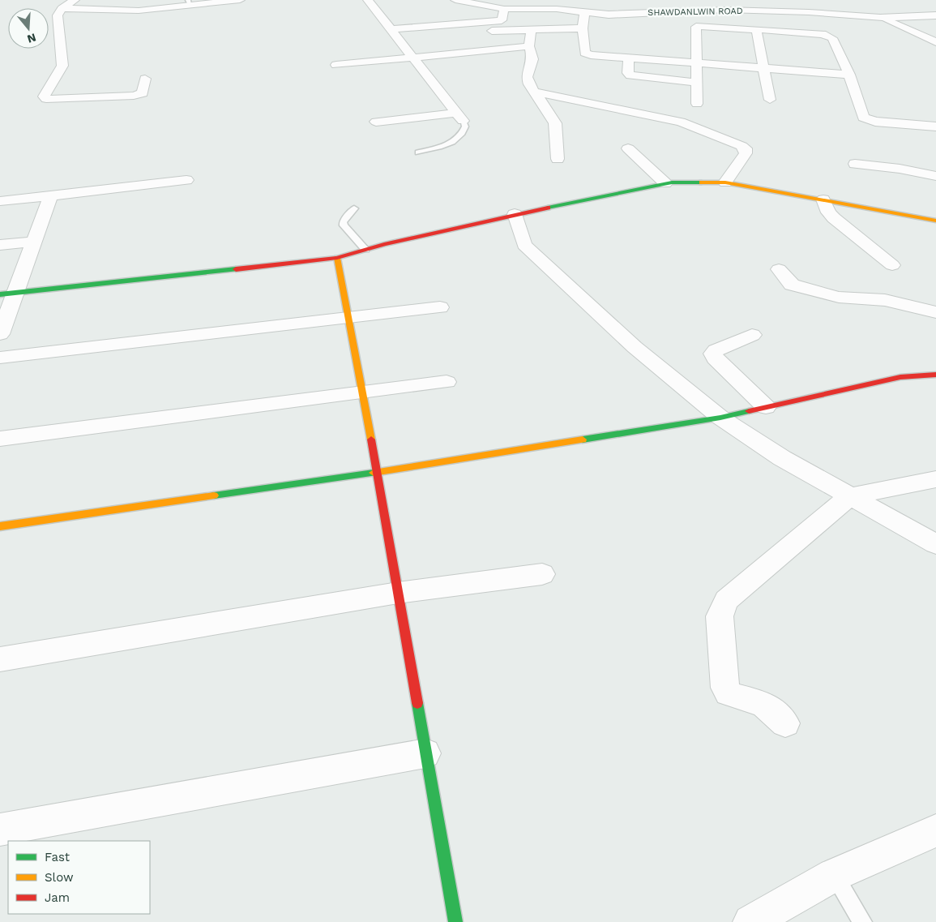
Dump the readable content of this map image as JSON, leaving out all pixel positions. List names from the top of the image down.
{
  "streets": {
    "street": ["SHAWDANLWIN ROAD"]
  },
  "legend": ["Fast", "Slow", "Jam"],
  "north": "bottom"
}
